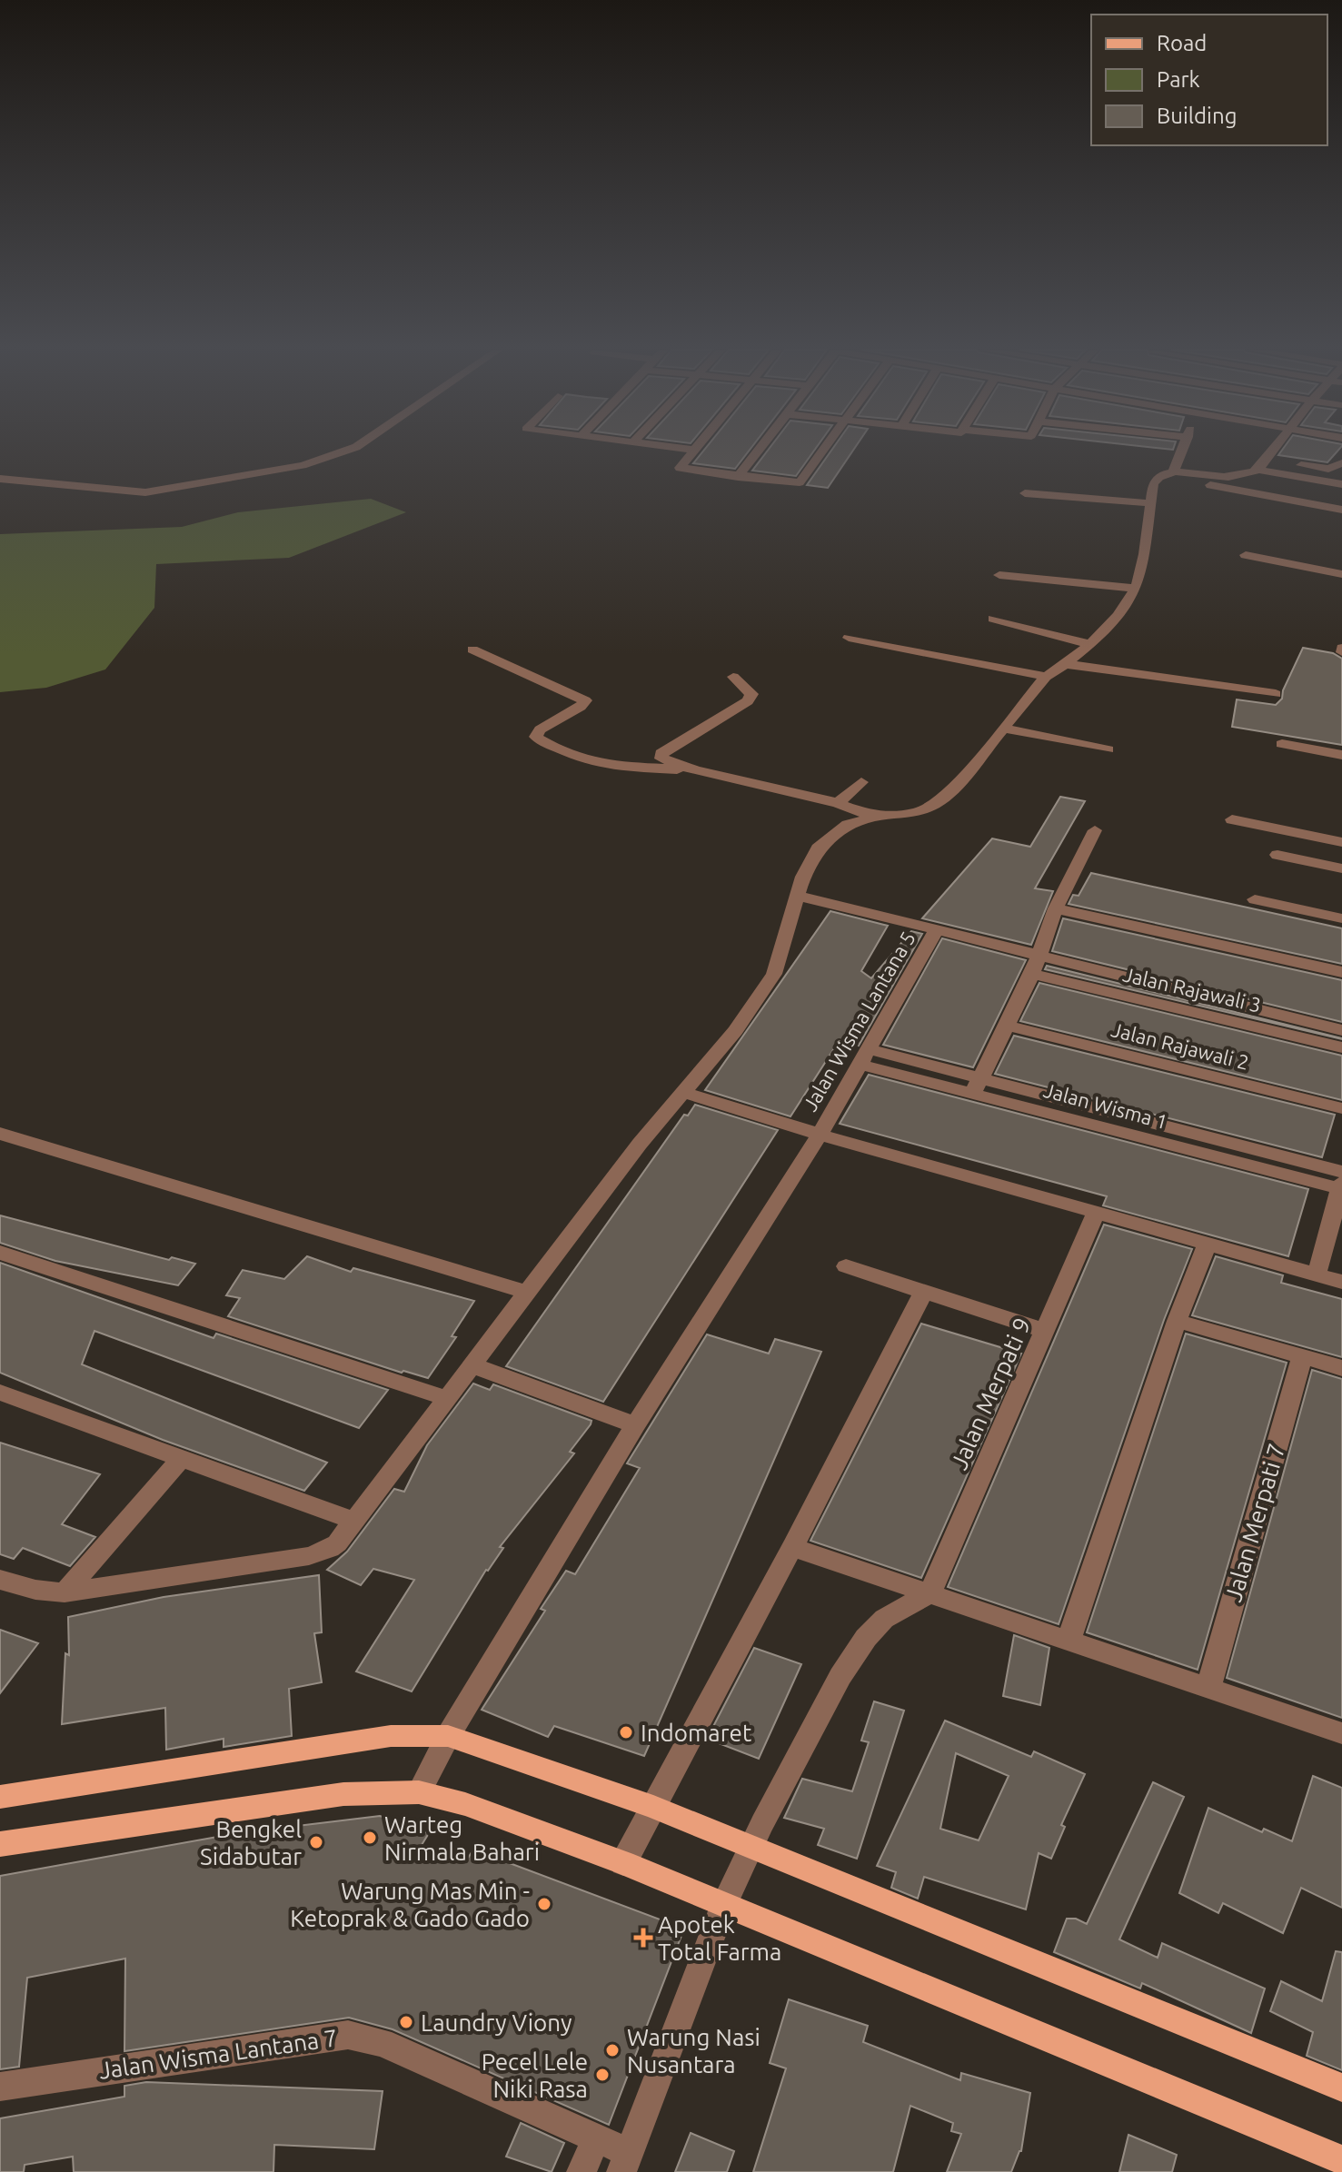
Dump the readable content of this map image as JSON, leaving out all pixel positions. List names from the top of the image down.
{
  "streets": {
    "street": [
      "Jalan Rajawali 3",
      "Jalan Wisma Lantana 5",
      "Jalan Rajawali 2",
      "Jalan Wisma 1",
      "Jalan Merpati 9",
      "Jalan Merpati 7",
      "Jalan Wisma Lantana 7"
    ]
  },
  "crossings": [
    ["Jalan Wisma Lantana 5", "Jalan Wisma 1"]
  ],
  "places": {
    "other": [
      "Indomaret",
      "Warteg Nirmala Bahari",
      "Bengkel Sidabutar",
      "Warung Mas Min - Ketoprak & Gado Gado",
      "Laundry Viony",
      "Warung Nasi Nusantara",
      "Pecel Lele Niki Rasa"
    ],
    "health": ["Apotek Total Farma"]
  },
  "legend": ["Road", "Park", "Building"]
}
